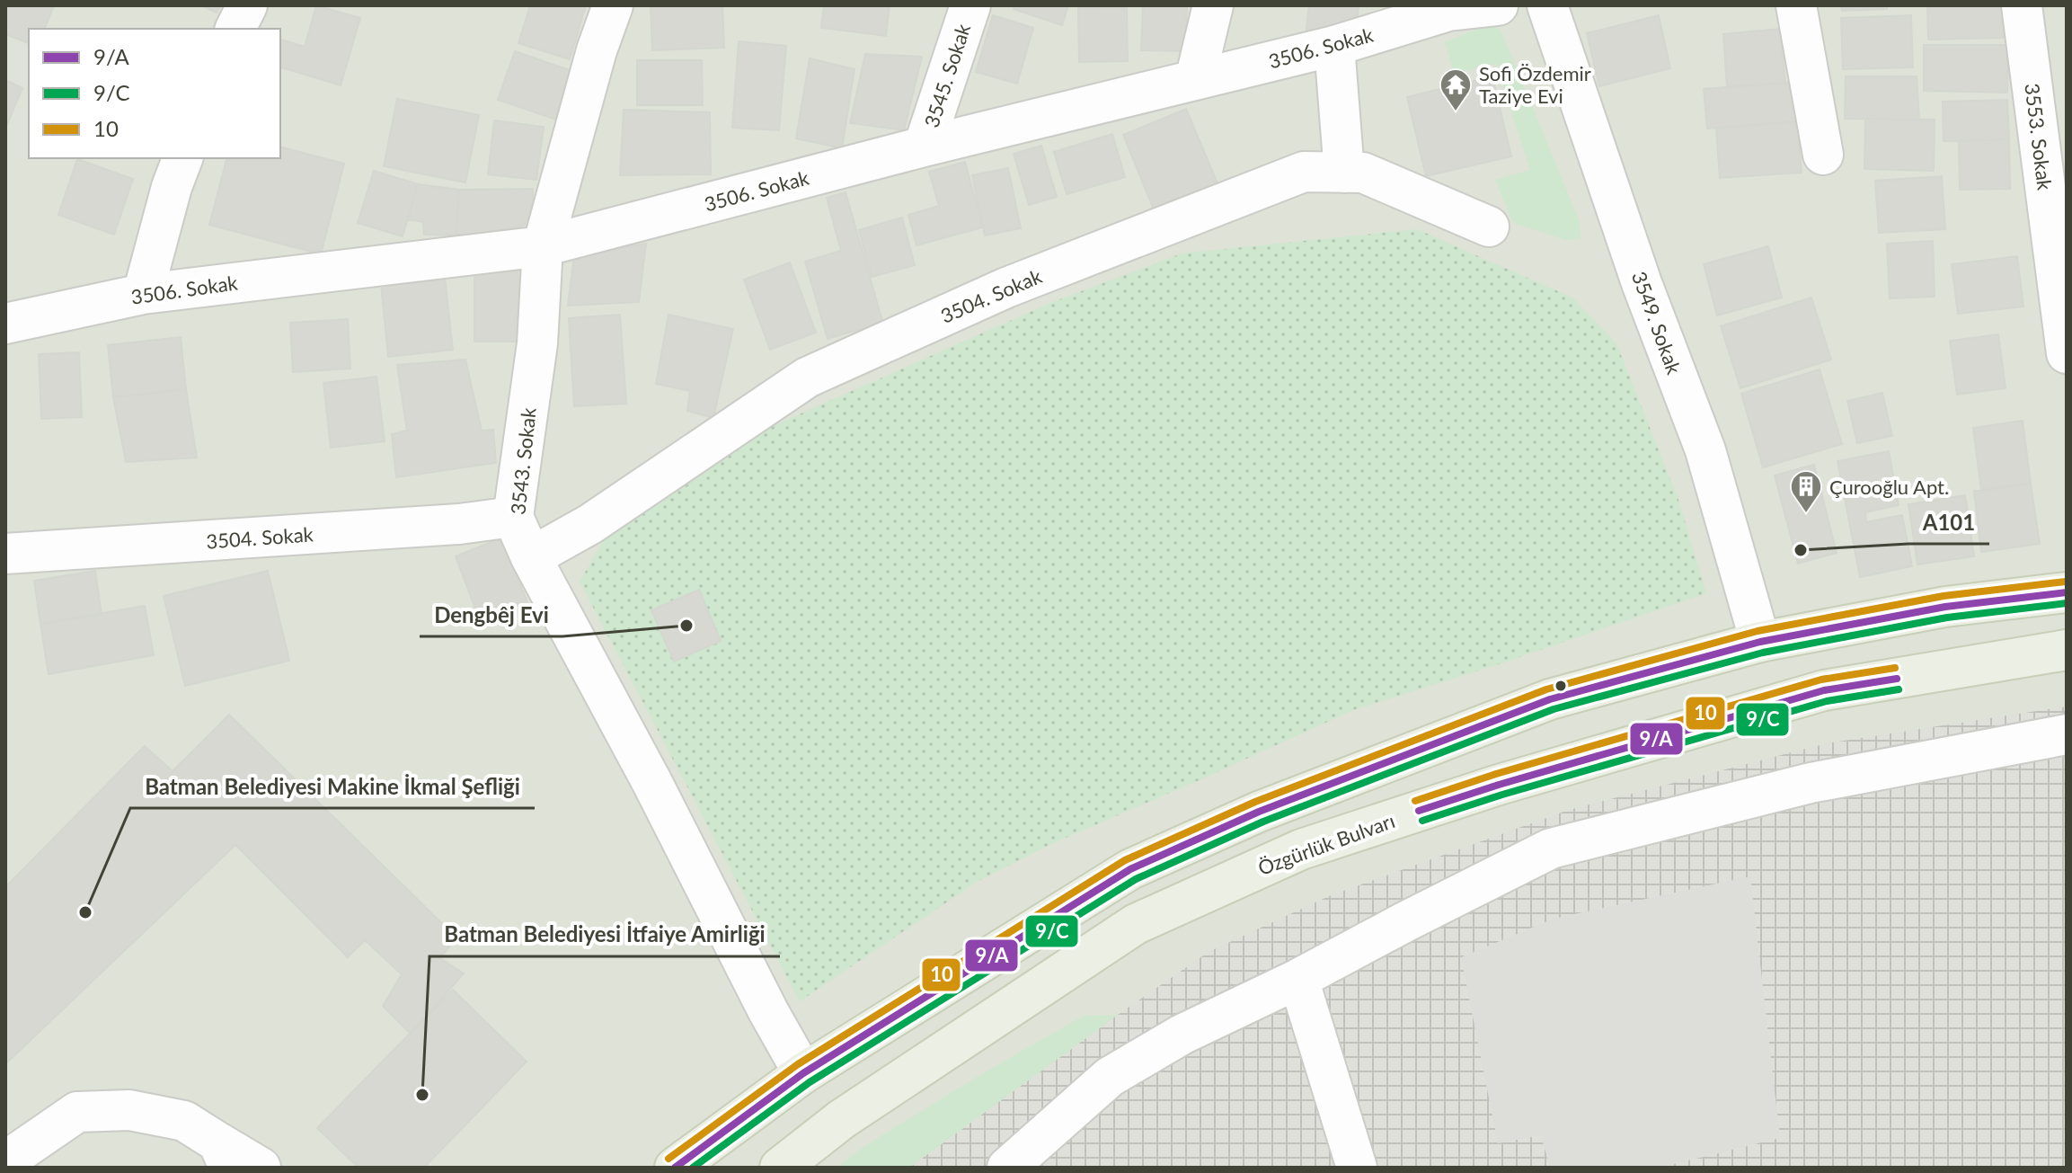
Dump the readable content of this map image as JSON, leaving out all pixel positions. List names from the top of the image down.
{
  "streets": {
    "main road": ["Özgürlük Bulvarı"],
    "street": [
      "3506. Sokak",
      "3545. Sokak",
      "3553. Sokak",
      "3504. Sokak",
      "3549. Sokak",
      "3543. Sokak"
    ]
  },
  "crossings": [
    ["3506. Sokak", "3545. Sokak"],
    ["3506. Sokak", "3543. Sokak"],
    ["3504. Sokak", "3543. Sokak"]
  ],
  "places": {
    "temple": ["Sofi Özdemir Taziye Evi"],
    "building": ["Çurooğlu Apt."],
    "other": [
      "A101",
      "Dengbêj Evi",
      "Batman Belediyesi Makine İkmal Şefliği",
      "Batman Belediyesi İtfaiye Amirliği"
    ]
  },
  "lines": ["transit line 10", "transit line 9/A", "transit line 9/C"],
  "legend": ["9/A", "9/C", "10"]
}
